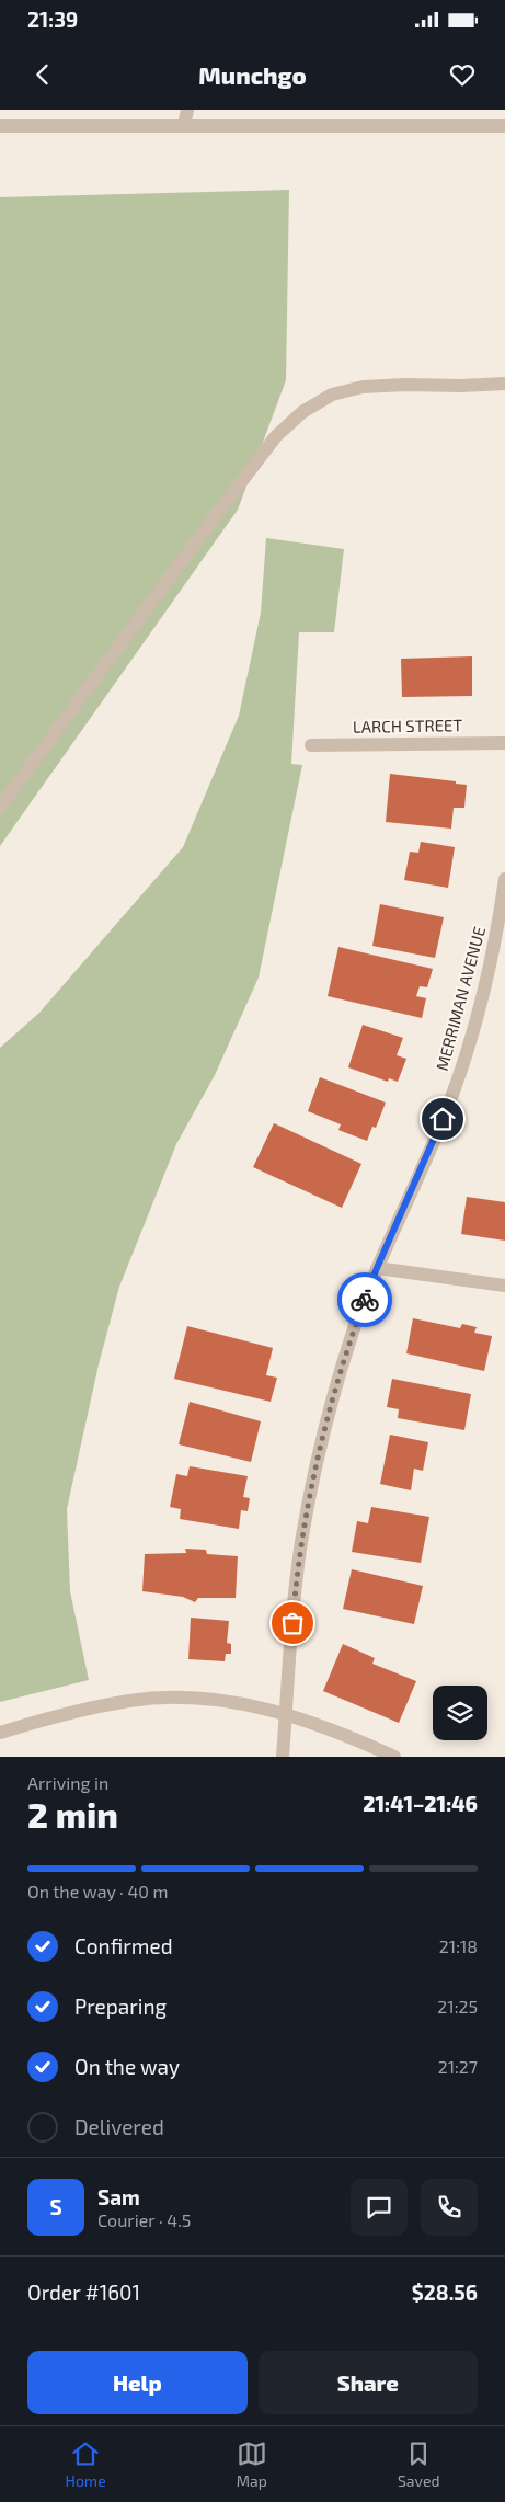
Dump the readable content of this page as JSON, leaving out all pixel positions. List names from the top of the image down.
{
  "streets": {
    "street": ["LARCH STREET", "MERRIMAN AVENUE"]
  },
  "page": {
    "status": "21:39",
    "header": "Munchgo",
    "heading": ["2 min", "Arriving in", "21:41–21:46"],
    "panel": [
      "Sam",
      "Courier · 4.5",
      "Order #1601",
      "$28.56"
    ],
    "bar": "On the way · 40 m",
    "list": [
      ["Confirmed", "21:18"],
      ["Preparing", "21:25"],
      ["On the way", "21:27"],
      "Delivered"
    ],
    "round": "S",
    "buttons": ["Help", "Share"],
    "tabs": ["Home", "Map", "Saved"]
  }
}
